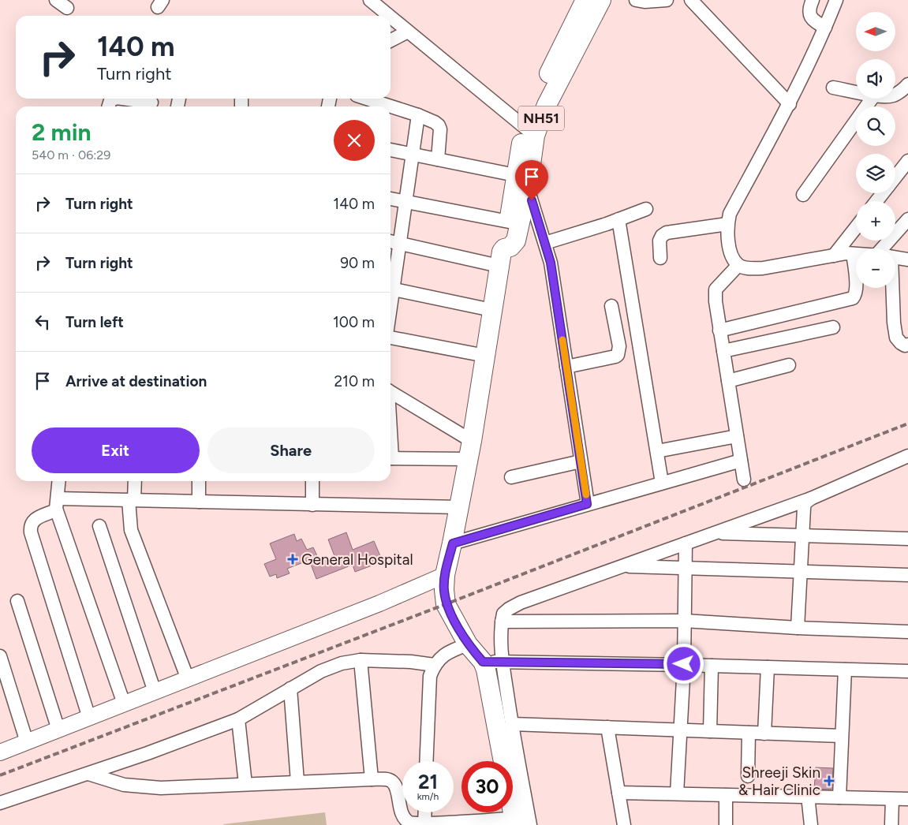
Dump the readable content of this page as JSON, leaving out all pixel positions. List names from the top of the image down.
{
  "streets": {
    "highway": ["NH51"]
  },
  "places": {
    "health": ["General Hospital", "Shreeji Skin & Hair Clinic"]
  },
  "north": "left",
  "page": {
    "map_buttons": ["+", "−"],
    "turn": ["140 m", "Turn right"],
    "heading": ["2 min", "540 m · 06:29"],
    "list": [
      {
        "name": "Turn right",
        "value": "140 m"
      },
      {
        "name": "Turn right",
        "value": "90 m"
      },
      {
        "name": "Turn left",
        "value": "100 m"
      },
      {
        "name": "Arrive at destination",
        "value": "210 m"
      }
    ],
    "buttons": ["Exit", "Share"],
    "speed": "21 km/h",
    "limit": "30"
  }
}
